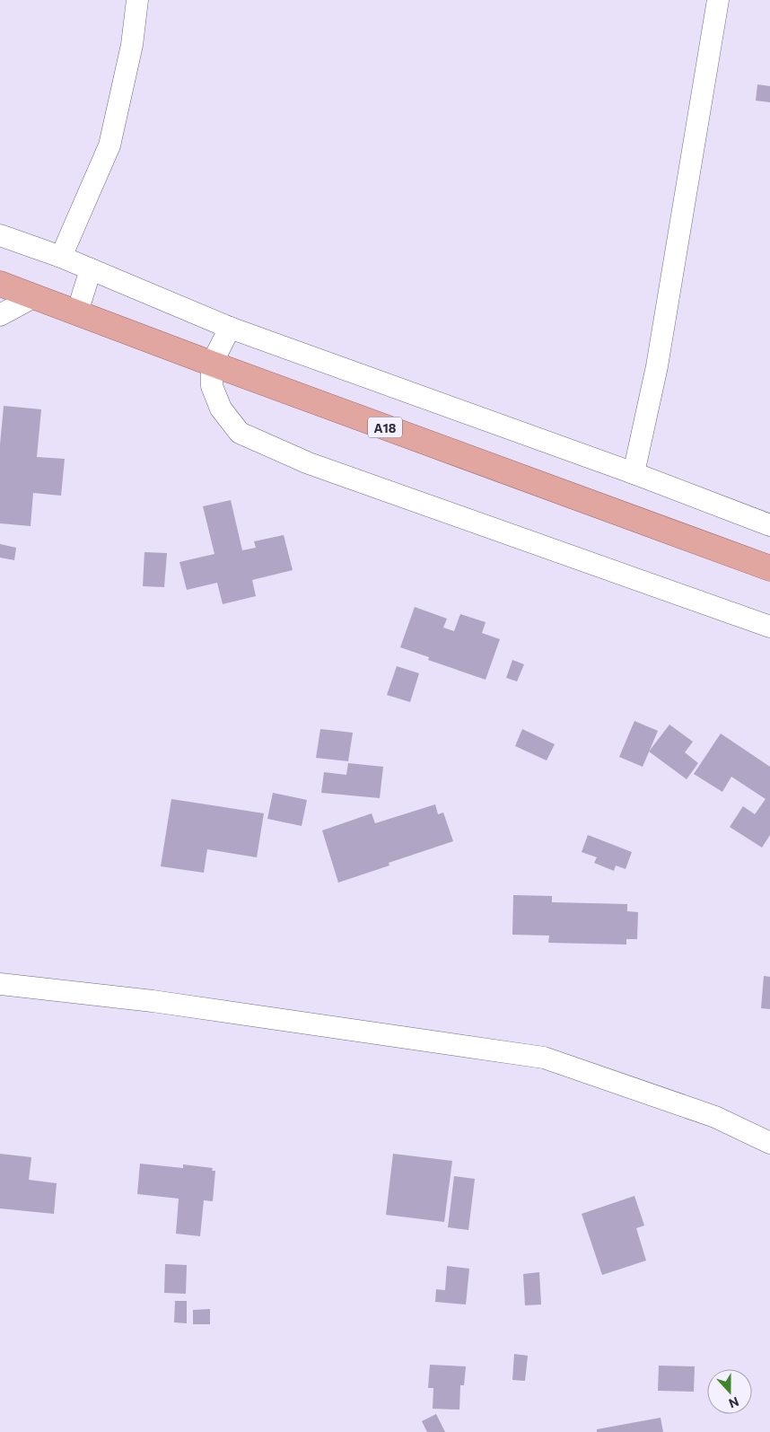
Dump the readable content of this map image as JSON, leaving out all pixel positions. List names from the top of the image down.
{
  "streets": {
    "highway": ["A18"]
  },
  "north": "bottom"
}
